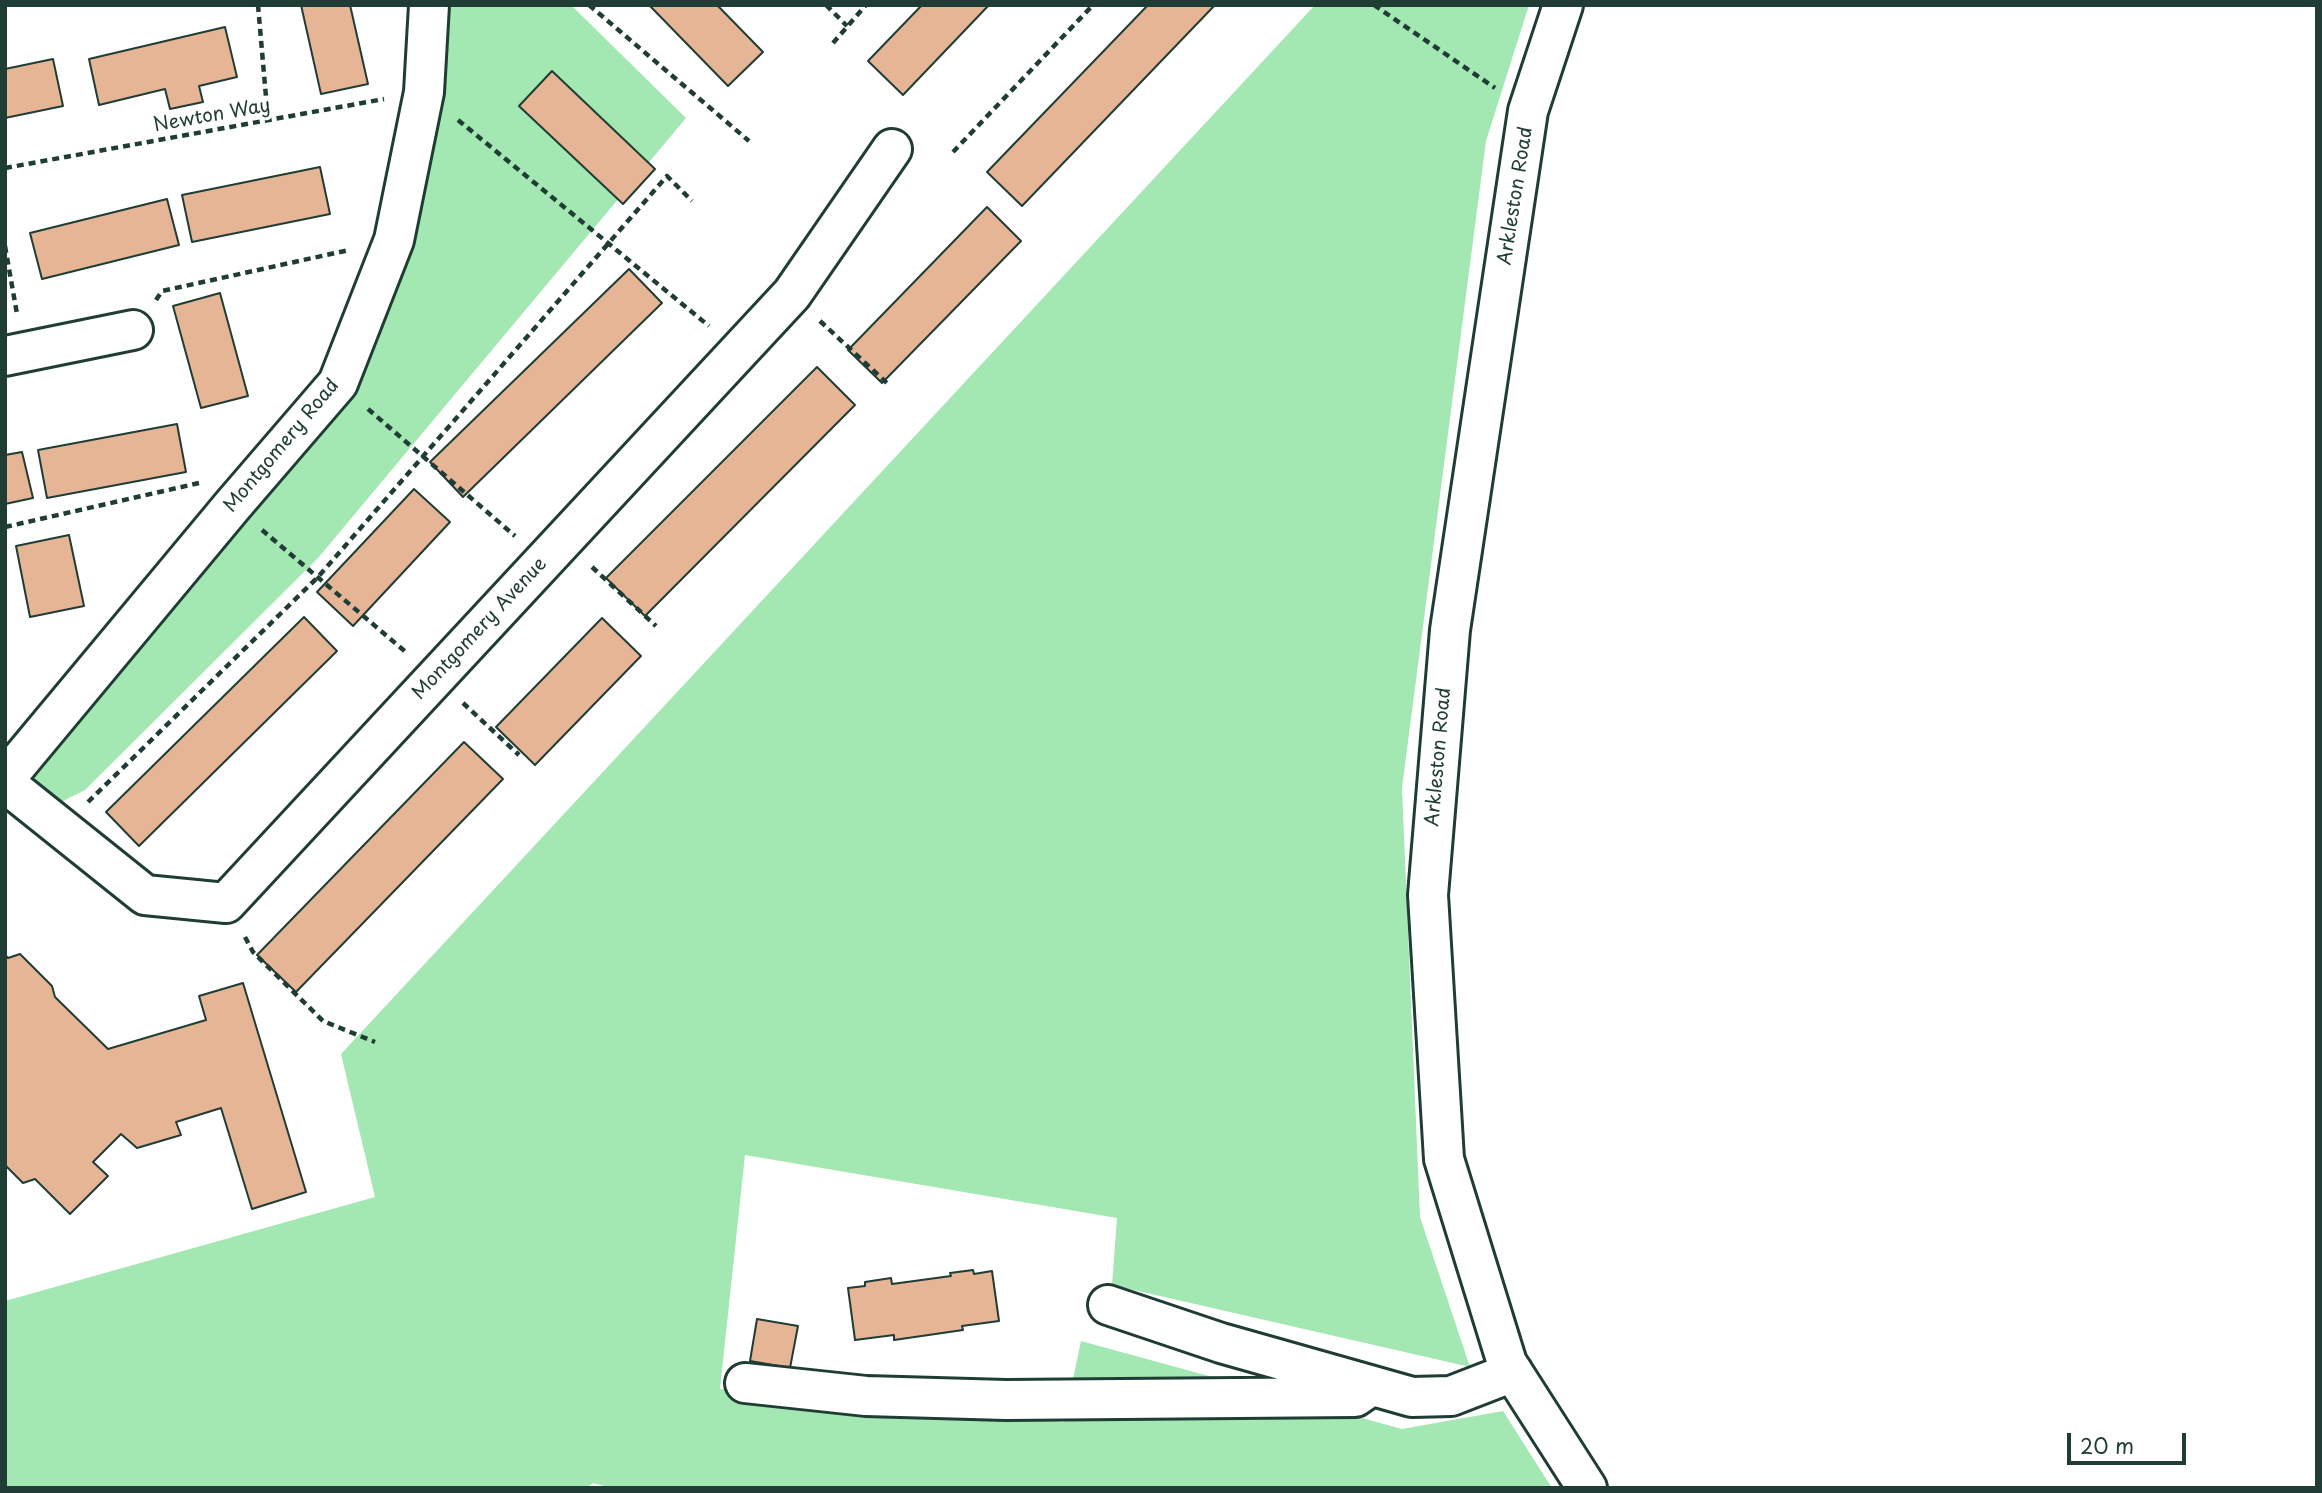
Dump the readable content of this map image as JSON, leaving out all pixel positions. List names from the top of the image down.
{
  "streets": {
    "street": ["Arkleston Road", "Montgomery Road", "Montgomery Avenue"],
    "path": ["Newton Way"]
  },
  "crossings": [
    ["Newton Way", "Montgomery Road"]
  ],
  "scale_bar": "20 m"
}
